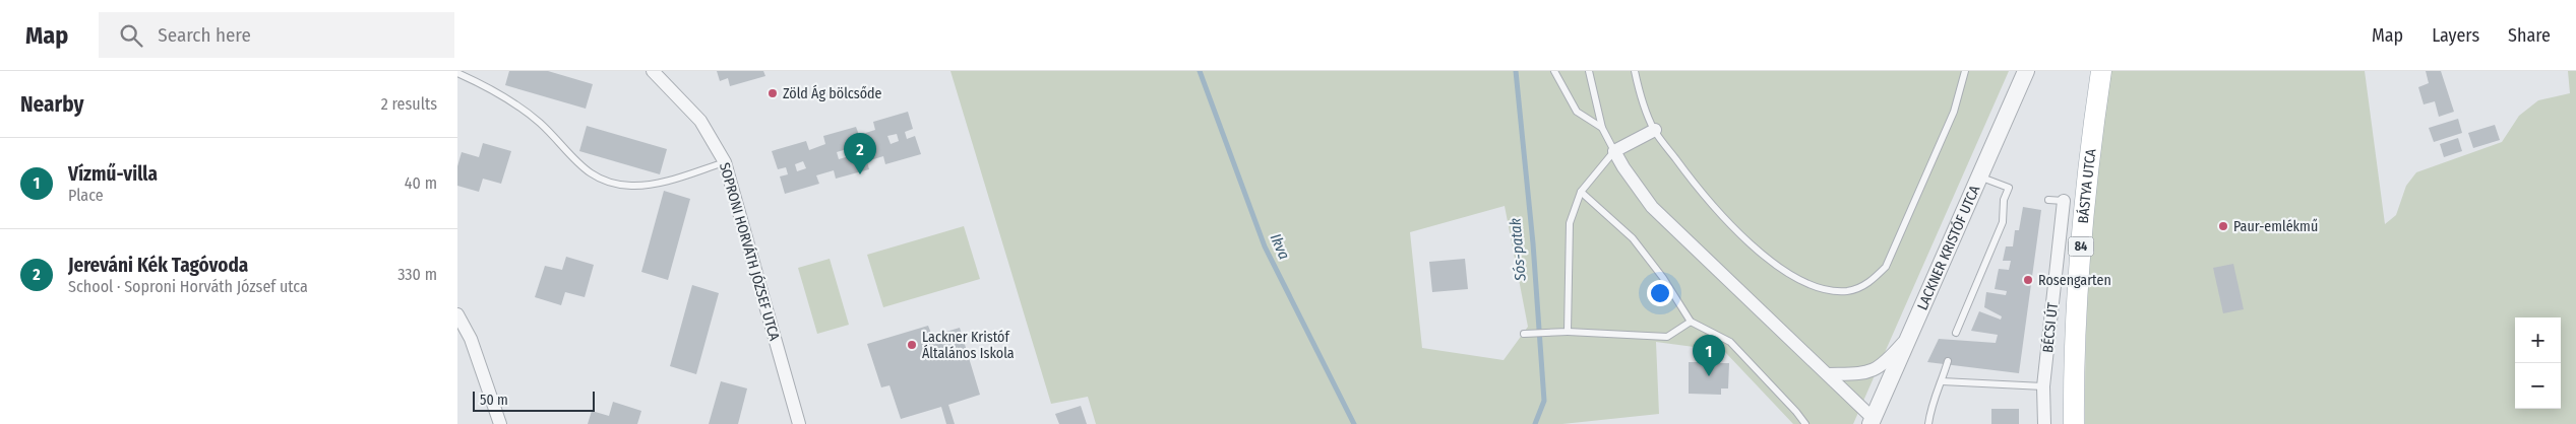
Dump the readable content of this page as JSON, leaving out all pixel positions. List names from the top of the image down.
{
  "streets": {
    "main road": ["BÁSTYA UTCA", "84"],
    "street": ["LACKNER KRISTÓF UTCA", "SOPRONI HORVÁTH JÓZSEF UTCA", "BÉCSI ÚT"]
  },
  "water": ["Ikva", "Sós-patak"],
  "places": [
    "Zöld Ág bölcsőde",
    "Paur-emlékmű",
    "Rosengarten",
    "Lackner Kristóf Általános Iskola"
  ],
  "scale_bar": "50 m",
  "page": {
    "header": "Map",
    "search": "Search here",
    "nav": ["Map", "Layers", "Share"],
    "heading": ["Nearby", "2 results"],
    "pins": ["2", "1"],
    "list": [
      {
        "mark": "1",
        "name": "Vízmű-villa",
        "note": "Place",
        "value": "40 m"
      },
      {
        "mark": "2",
        "name": "Jereváni Kék Tagóvoda",
        "note": "School · Soproni Horváth József utca",
        "value": "330 m"
      }
    ],
    "map_buttons": ["+", "−"],
    "scale": "50 m"
  }
}
